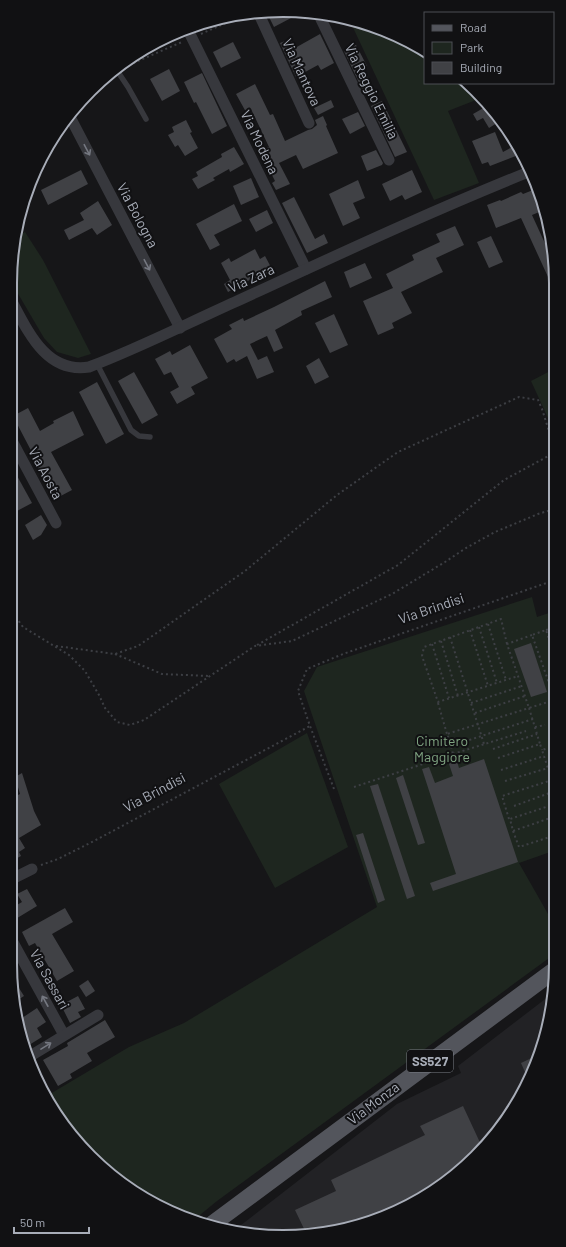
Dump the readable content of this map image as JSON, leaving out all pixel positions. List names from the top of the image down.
{
  "streets": {
    "main road": ["SS527", "Via Monza"],
    "street": [
      "Via Mantova",
      "Via Reggio Emilia",
      "Via Modena",
      "Via Bologna",
      "Via Zara",
      "Via Aosta",
      "Via Sassari"
    ],
    "path": ["Via Brindisi"]
  },
  "crossings": [
    ["Via Modena", "Via Zara"],
    ["Via Bologna", "Via Zara"]
  ],
  "one_way": ["Via Bologna", "Via Sassari"],
  "parks": ["Cimitero Maggiore"],
  "legend": ["Road", "Park", "Building"],
  "scale_bar": "50 m"
}
